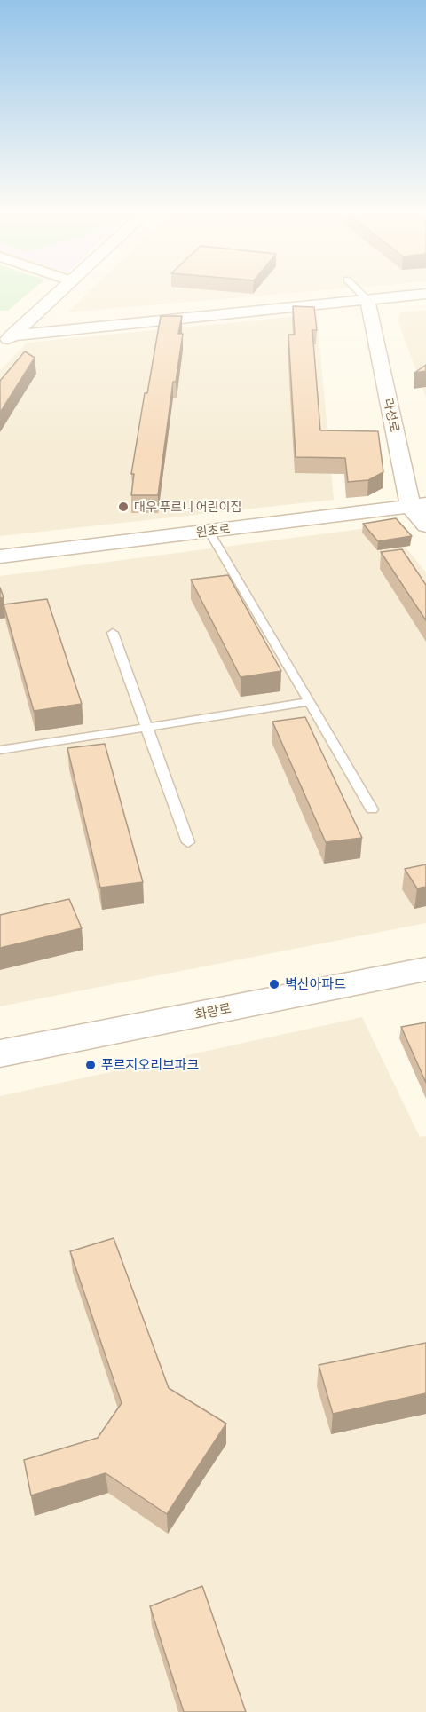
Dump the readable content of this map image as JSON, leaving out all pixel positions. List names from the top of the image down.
{
  "streets": {
    "street": ["라성로", "원초로", "화랑로"]
  },
  "crossings": [
    ["라성로", "원초로"]
  ],
  "places": ["대우 푸르니 어린이집", "벽산아파트", "푸르지오리브파크"]
}
